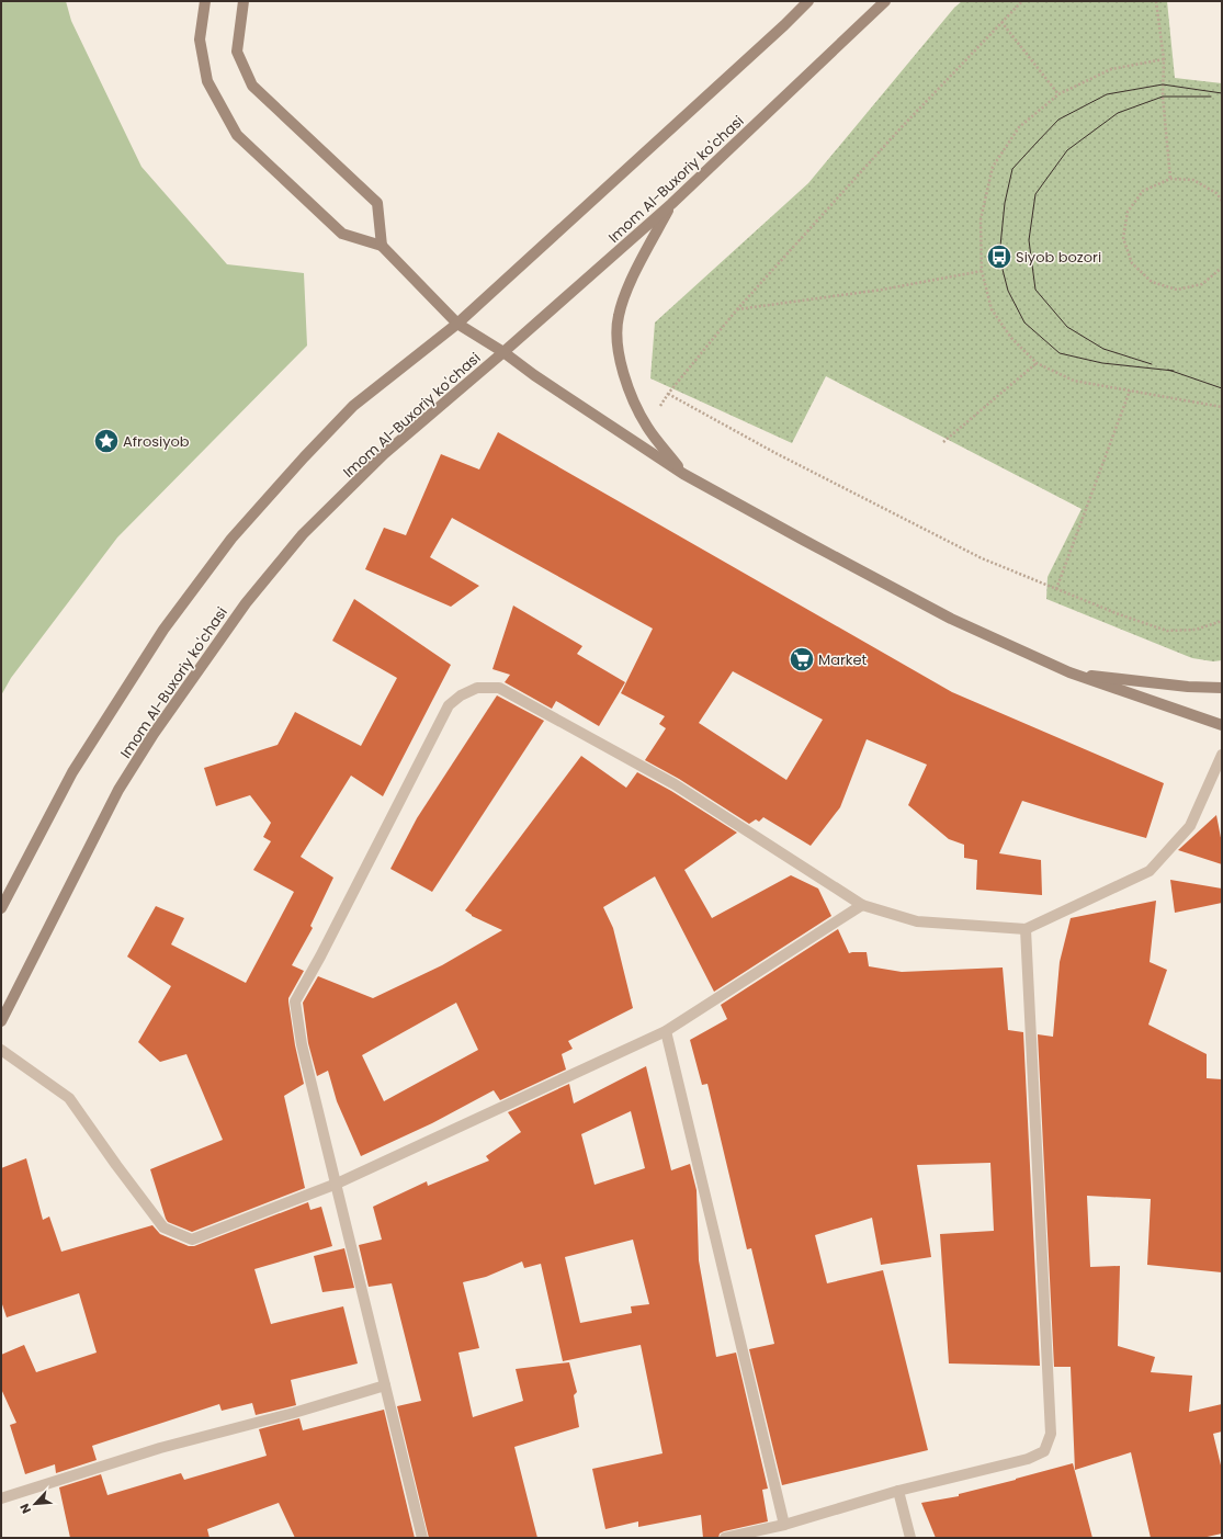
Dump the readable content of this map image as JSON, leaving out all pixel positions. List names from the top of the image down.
{
  "streets": {
    "main road": ["Imom Al-Buxoriy ko'chasi"]
  },
  "places": {
    "bus stop": ["Siyob bozori"],
    "place": ["Afrosiyob"],
    "supermarket": ["Market"]
  },
  "north": "bottom left"
}
